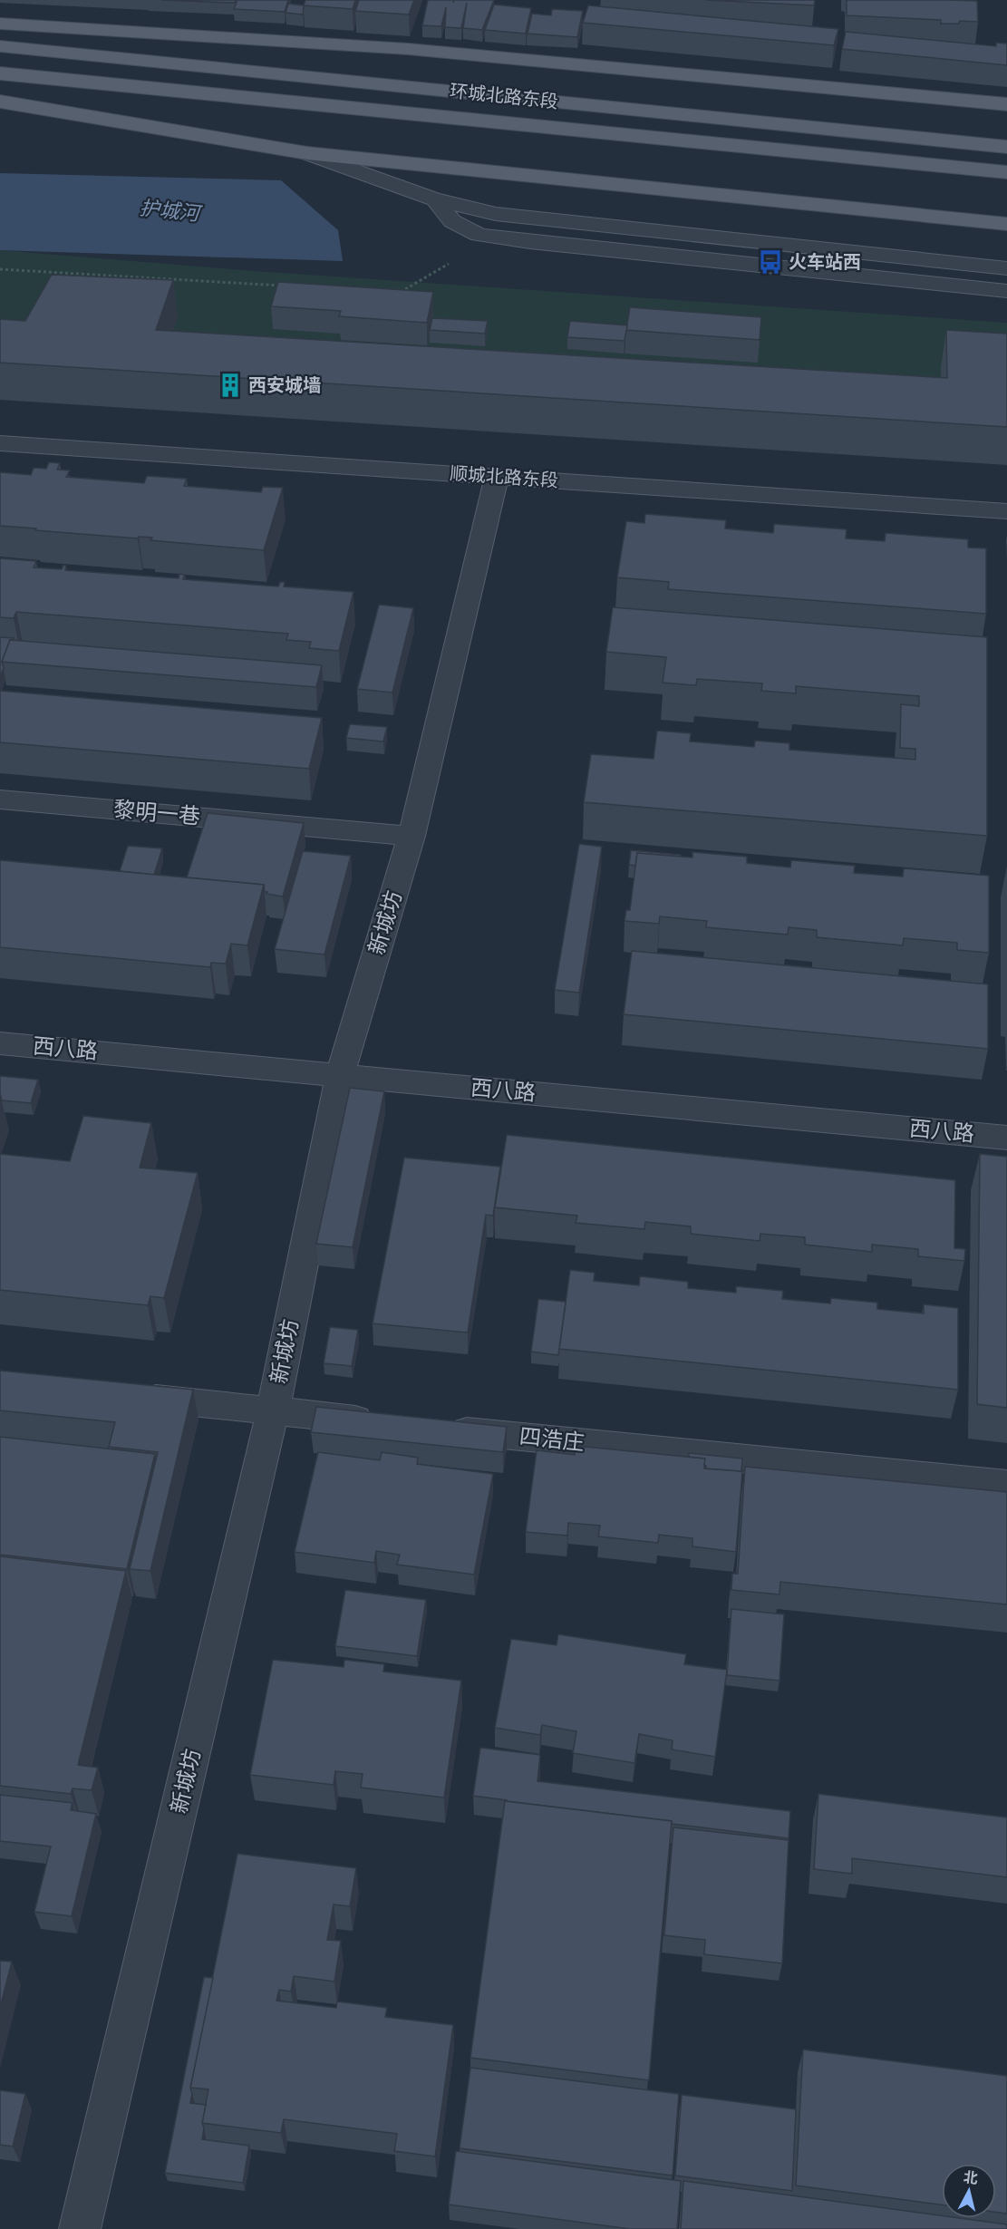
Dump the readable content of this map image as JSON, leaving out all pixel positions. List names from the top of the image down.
{
  "streets": {
    "main road": ["环城北路东段"],
    "street": [
      "顺城北路东段",
      "黎明一巷",
      "新城坊",
      "西八路",
      "四浩庄"
    ]
  },
  "crossings": [
    ["顺城北路东段", "新城坊"],
    ["黎明一巷", "新城坊"],
    ["新城坊", "西八路"]
  ],
  "water": ["护城河"],
  "places": {
    "bus stop": ["火车站西"],
    "building": ["西安城墙"]
  },
  "north": "top"
}
